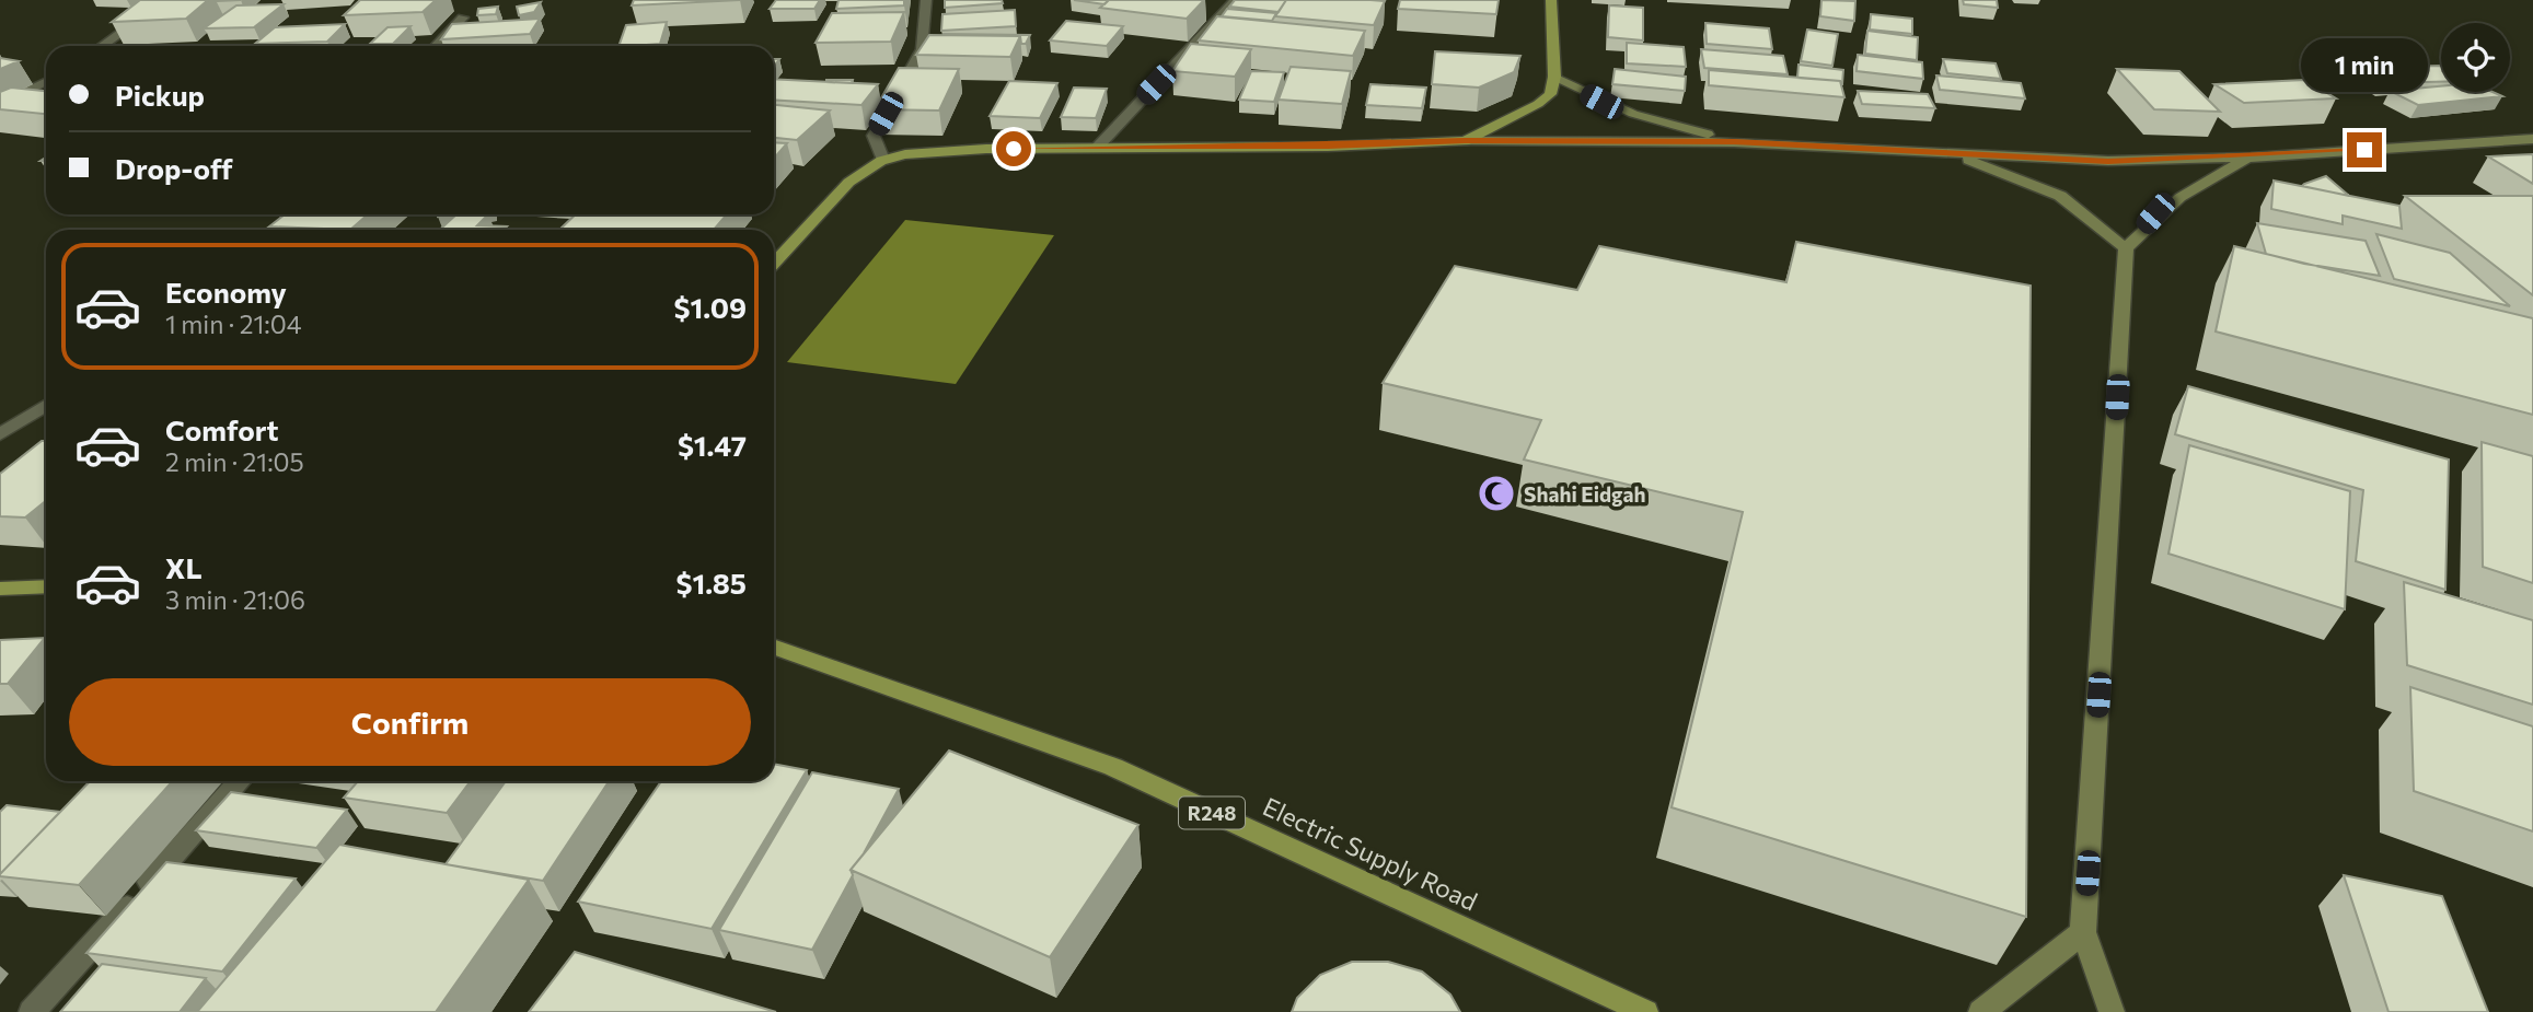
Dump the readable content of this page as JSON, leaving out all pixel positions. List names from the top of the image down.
{
  "streets": {
    "main road": ["R248", "Electric Supply Road"]
  },
  "places": {
    "mosque": ["Shahi Eidgah"]
  },
  "page": {
    "bubble": "1 min",
    "banner": ["Pickup", "Drop-off"],
    "list": [
      {
        "name": "Economy",
        "note": "1 min · 21:04",
        "value": "$1.09"
      },
      {
        "name": "Comfort",
        "note": "2 min · 21:05",
        "value": "$1.47"
      },
      {
        "name": "XL",
        "note": "3 min · 21:06",
        "value": "$1.85"
      }
    ],
    "buttons": "Confirm"
  }
}
